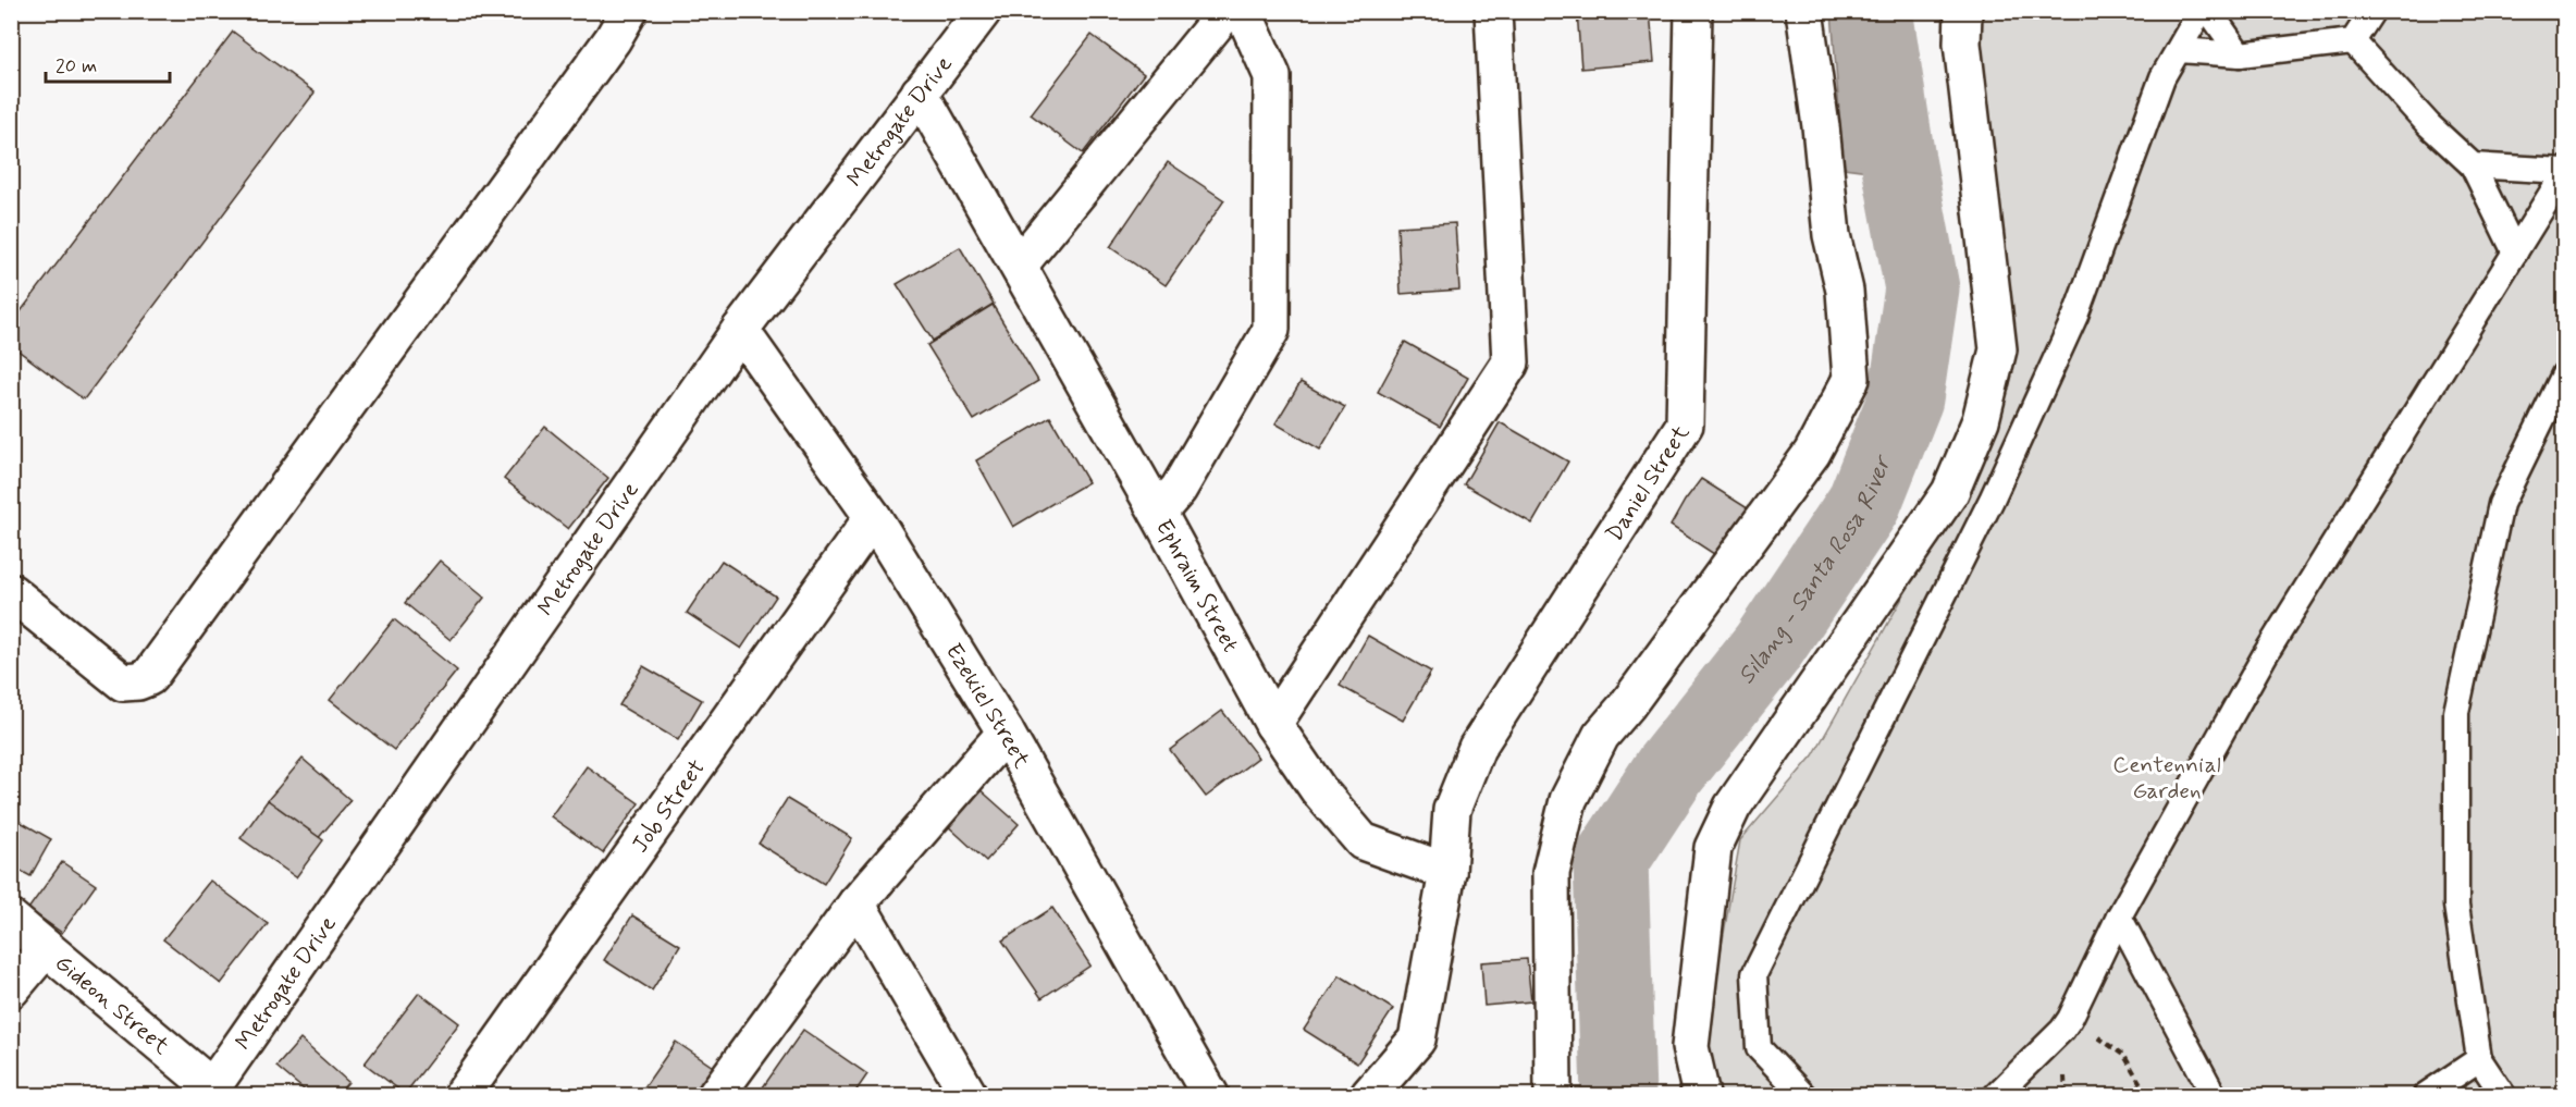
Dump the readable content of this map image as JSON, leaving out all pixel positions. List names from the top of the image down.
{
  "streets": {
    "street": [
      "Metrogate Drive",
      "Daniel Street",
      "Ephraim Street",
      "Ezekiel Street",
      "Job Street",
      "Gideon Street"
    ]
  },
  "crossings": [
    ["Metrogate Drive", "Ephraim Street"],
    ["Metrogate Drive", "Ezekiel Street"],
    ["Metrogate Drive", "Gideon Street"],
    ["Daniel Street", "Ephraim Street"],
    ["Ezekiel Street", "Job Street"]
  ],
  "water": ["Silang - Santa Rosa River"],
  "parks": ["Centennial Garden"],
  "scale_bar": "20 m"
}
